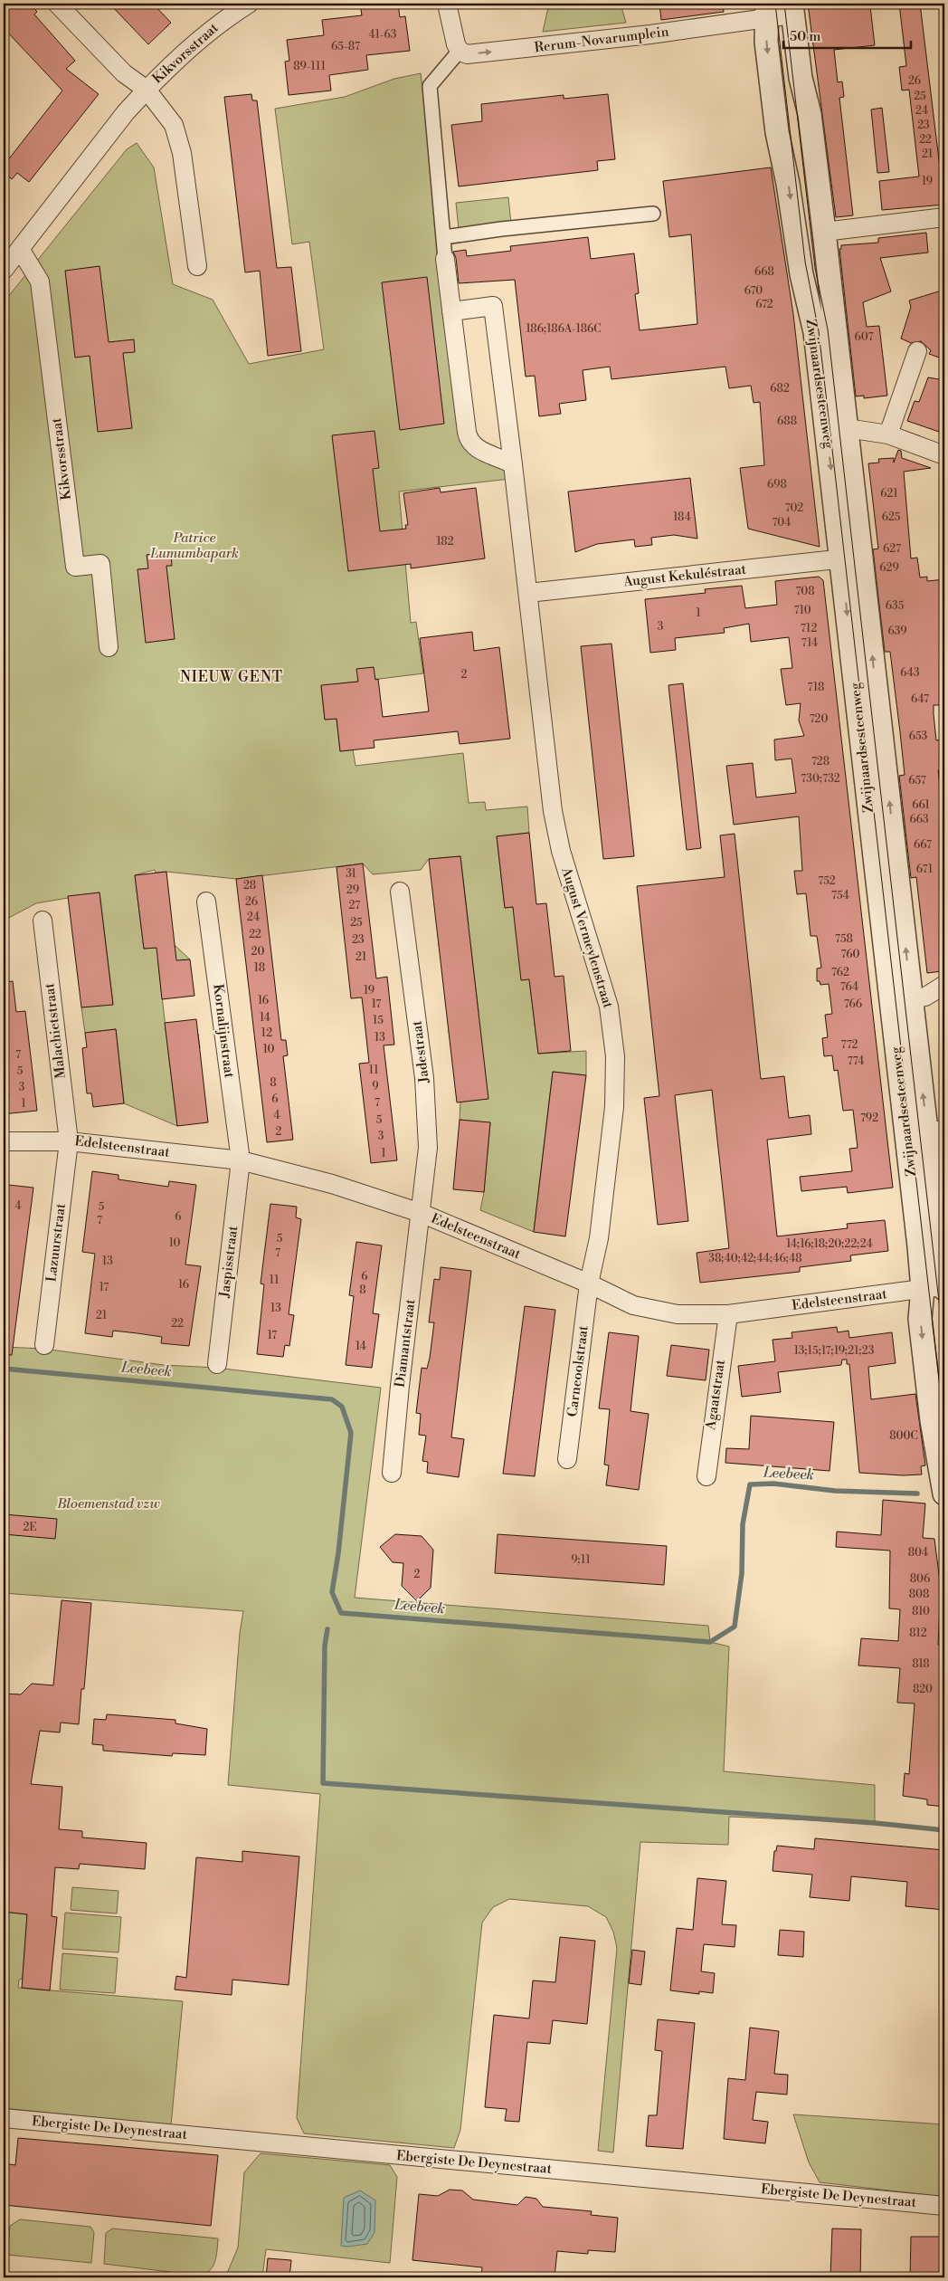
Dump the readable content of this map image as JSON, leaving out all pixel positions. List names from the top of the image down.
{
  "streets": {
    "street": [
      "Rerum-Novarumplein",
      "Kikvorsstraat",
      "Zwijnaardsesteenweg",
      "August Kekuléstraat",
      "August Vermeylenstraat",
      "Malachietstraat",
      "Kornalijnstraat",
      "Jadestraat",
      "Edelsteenstraat",
      "Lazuurstraat",
      "Jaspisstraat",
      "Diamantstraat",
      "Carneoolstraat",
      "Agaatstraat",
      "Ebergiste De Deynestraat"
    ]
  },
  "crossings": [
    ["Rerum-Novarumplein", "Zwijnaardsesteenweg"],
    ["Zwijnaardsesteenweg", "August Kekuléstraat"],
    ["Zwijnaardsesteenweg", "Edelsteenstraat"],
    ["August Kekuléstraat", "August Vermeylenstraat"],
    ["August Vermeylenstraat", "Edelsteenstraat"],
    ["August Vermeylenstraat", "Carneoolstraat"],
    ["Malachietstraat", "Edelsteenstraat"],
    ["Malachietstraat", "Lazuurstraat"],
    ["Kornalijnstraat", "Edelsteenstraat"],
    ["Kornalijnstraat", "Jaspisstraat"],
    ["Jadestraat", "Edelsteenstraat"],
    ["Jadestraat", "Diamantstraat"],
    ["Edelsteenstraat", "Lazuurstraat"],
    ["Edelsteenstraat", "Jaspisstraat"],
    ["Edelsteenstraat", "Diamantstraat"],
    ["Edelsteenstraat", "Carneoolstraat"],
    ["Edelsteenstraat", "Agaatstraat"]
  ],
  "one_way": ["Rerum-Novarumplein"],
  "districts": ["NIEUW GENT"],
  "water": ["Leebeek"],
  "parks": ["Patrice Lumumbapark", "Bloemenstad vzw"],
  "house_numbers": [
    "41-63",
    "65-87",
    "89-111",
    "26",
    "25",
    "24",
    "23",
    "22",
    "21",
    "19",
    "668",
    "670",
    "672",
    "186;186A-186C",
    "607",
    "682",
    "688",
    "698",
    "621",
    "702",
    "184",
    "625",
    "704",
    "182",
    "627",
    "629",
    "708",
    "635",
    "710",
    "1",
    "3",
    "712",
    "639",
    "714",
    "643",
    "2",
    "718",
    "647",
    "720",
    "653",
    "728",
    "730;732",
    "657",
    "661",
    "663",
    "667",
    "671",
    "31",
    "752",
    "28",
    "29",
    "754",
    "26",
    "27",
    "24",
    "25",
    "22",
    "758",
    "23",
    "20",
    "760",
    "21",
    "18",
    "762",
    "764",
    "19",
    "16",
    "17",
    "766",
    "14",
    "15",
    "12",
    "13",
    "772",
    "10",
    "7",
    "774",
    "11",
    "5",
    "8",
    "9",
    "3",
    "6",
    "7",
    "1",
    "4",
    "792",
    "5",
    "2",
    "3",
    "1",
    "4",
    "5",
    "6",
    "7",
    "5",
    "10",
    "14;16;18;20;22;24",
    "7",
    "38;40;42;44;46;48",
    "13",
    "6",
    "11",
    "16",
    "17",
    "8",
    "13",
    "21",
    "22",
    "17",
    "14",
    "13;15;17;19;21;23",
    "800C",
    "2E",
    "804",
    "9;11",
    "2",
    "806",
    "808",
    "810",
    "812",
    "818",
    "820"
  ],
  "scale_bar": "50 m"
}
